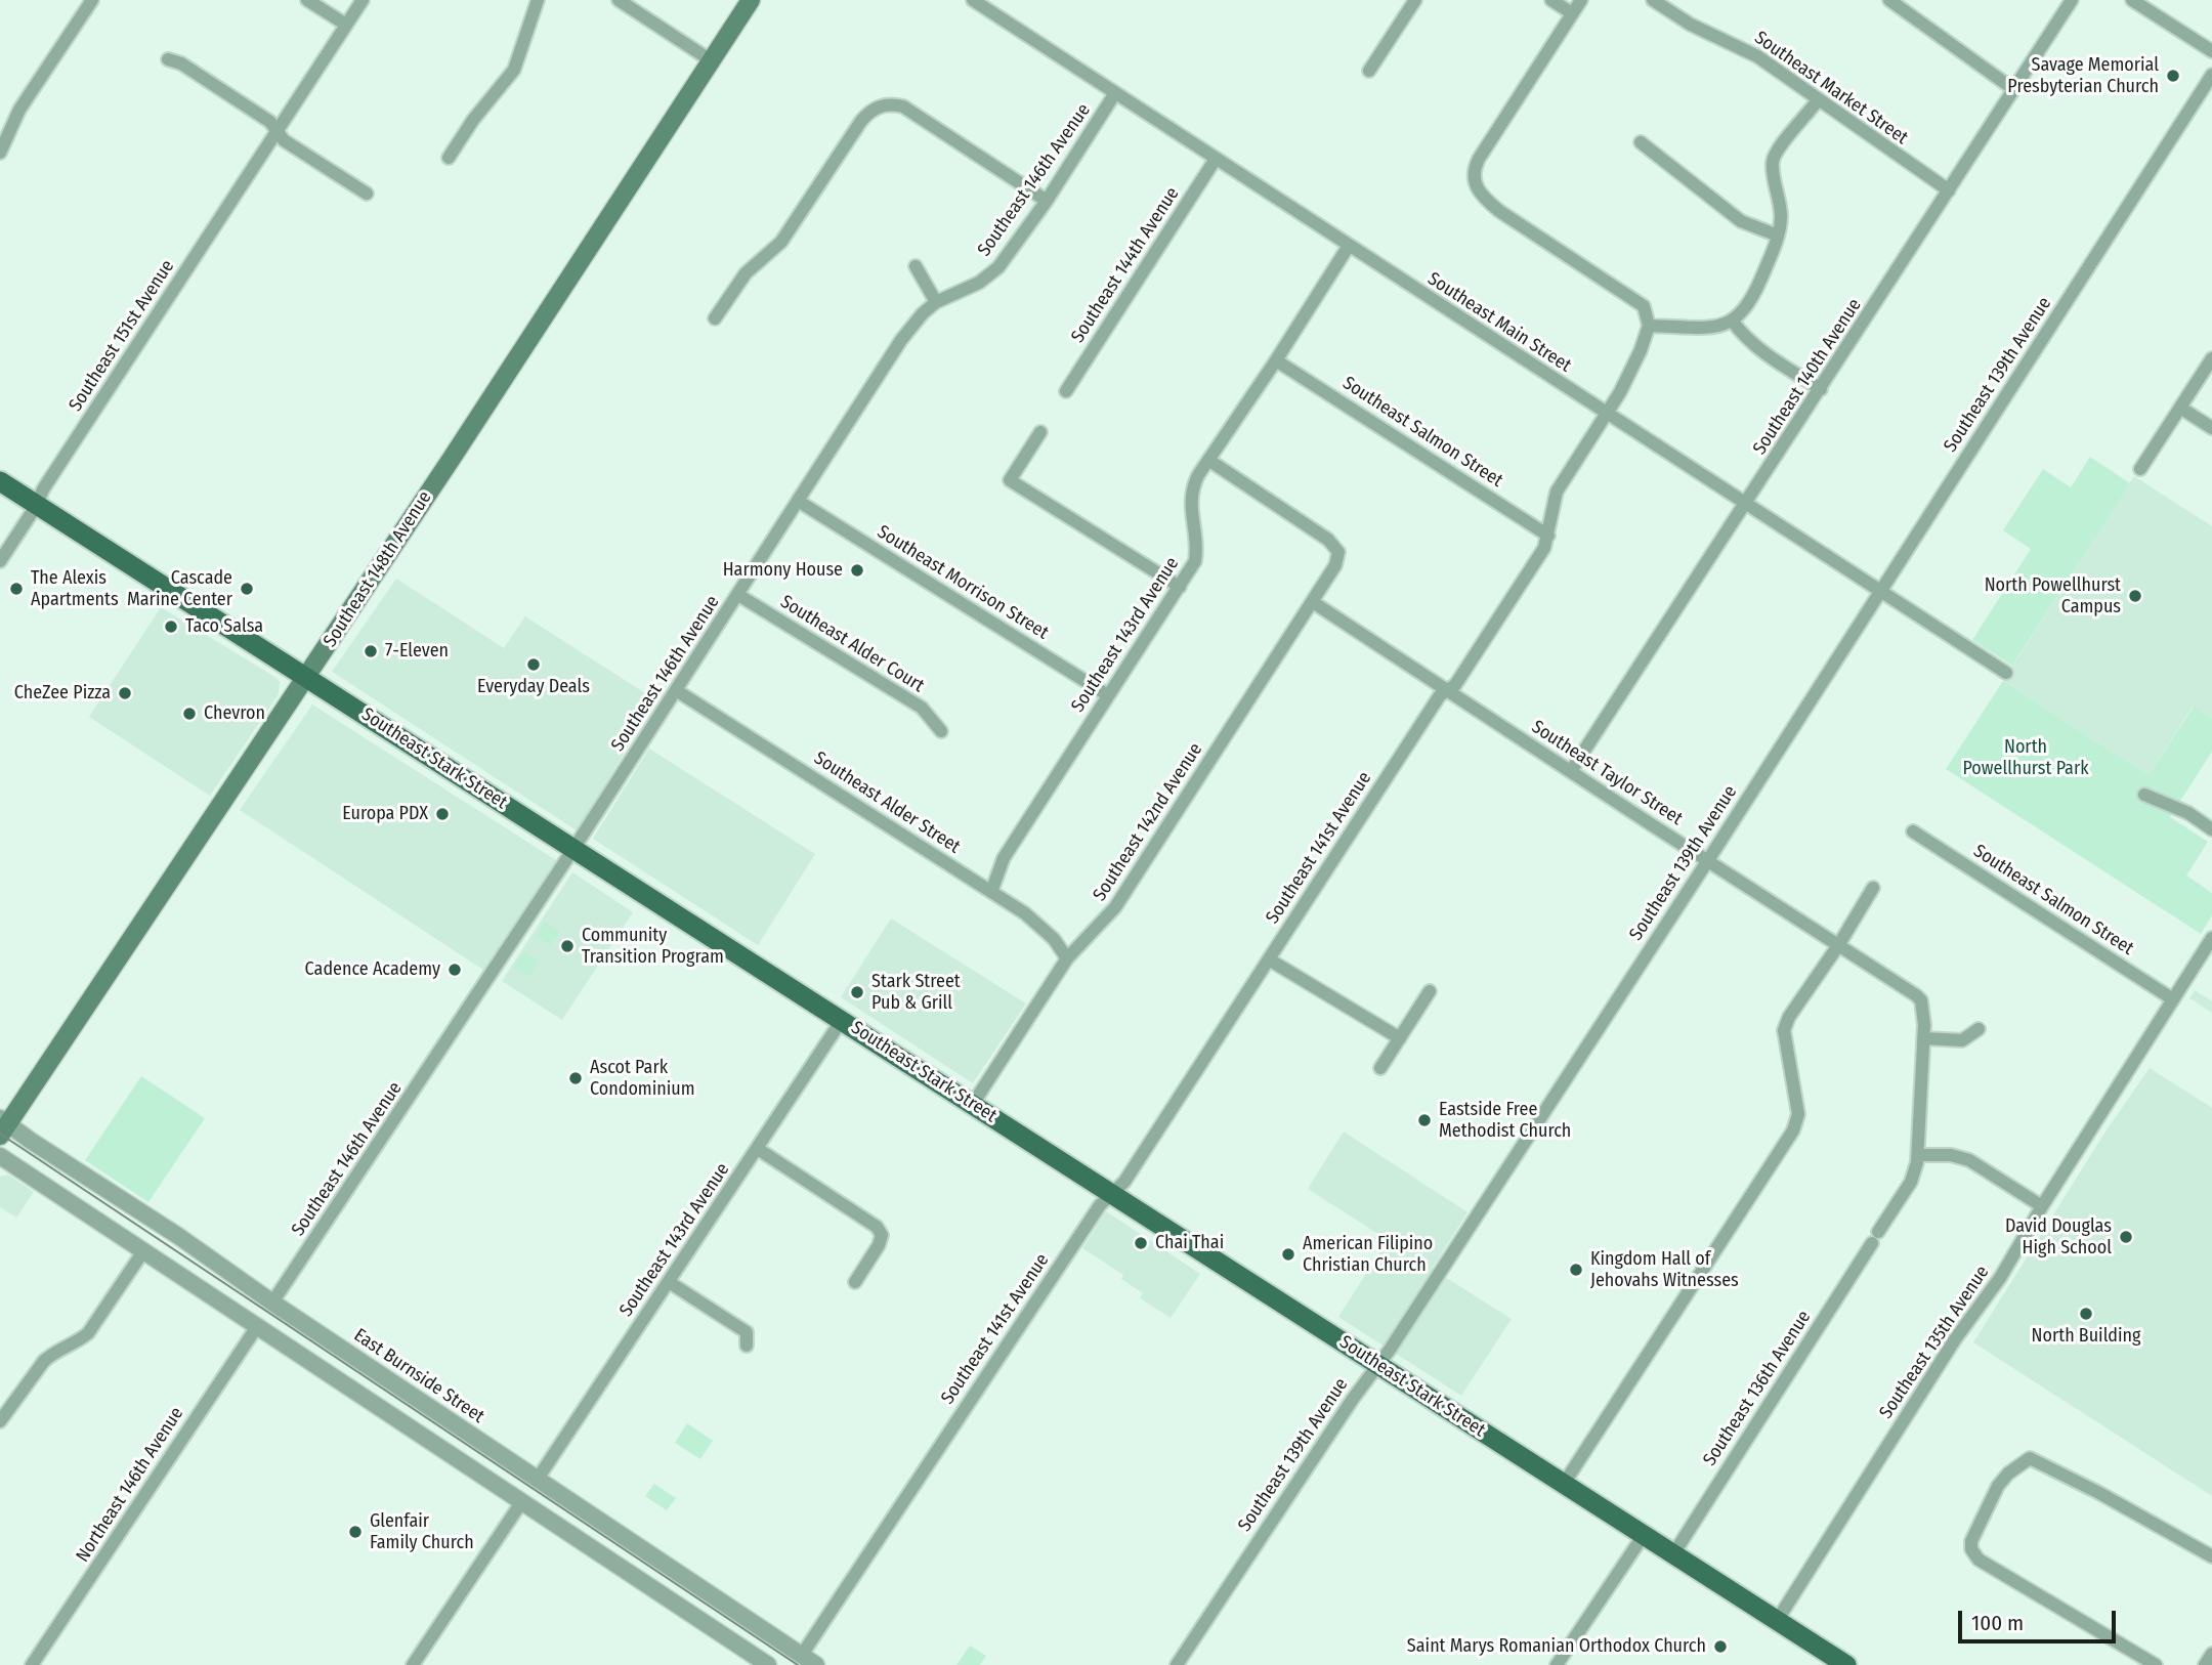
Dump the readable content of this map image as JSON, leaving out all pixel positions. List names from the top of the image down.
{
  "streets": {
    "main road": ["Southeast 148th Avenue", "Southeast Stark Street"],
    "street": [
      "Southeast Market Street",
      "Southeast 146th Avenue",
      "Southeast 144th Avenue",
      "Southeast Main Street",
      "Southeast 151st Avenue",
      "Southeast 139th Avenue",
      "Southeast 140th Avenue",
      "Southeast Salmon Street",
      "Southeast Morrison Street",
      "Southeast 143rd Avenue",
      "Southeast Alder Court",
      "Southeast Taylor Street",
      "Southeast Alder Street",
      "Southeast 142nd Avenue",
      "Southeast 141st Avenue",
      "Southeast 135th Avenue",
      "East Burnside Street",
      "Southeast 136th Avenue",
      "Northeast 146th Avenue"
    ]
  },
  "crossings": [
    ["Southeast Market Street", "Southeast 140th Avenue"],
    ["Southeast 146th Avenue", "Southeast Main Street"],
    ["Southeast 146th Avenue", "Southeast Morrison Street"],
    ["Southeast 146th Avenue", "Southeast Alder Court"],
    ["Southeast 146th Avenue", "Southeast Stark Street"],
    ["Southeast 146th Avenue", "Southeast Alder Street"],
    ["Southeast 146th Avenue", "East Burnside Street"],
    ["Southeast 144th Avenue", "Southeast Main Street"],
    ["Southeast Main Street", "Southeast 139th Avenue"],
    ["Southeast Main Street", "Southeast 140th Avenue"],
    ["Southeast Main Street", "Southeast 143rd Avenue"],
    ["Southeast Main Street", "Southeast 141st Avenue"],
    ["Southeast 151st Avenue", "Southeast Stark Street"],
    ["Southeast 139th Avenue", "Southeast Stark Street"],
    ["Southeast 139th Avenue", "Southeast Taylor Street"],
    ["Southeast 140th Avenue", "Southeast Taylor Street"],
    ["Southeast Salmon Street", "Southeast 143rd Avenue"],
    ["Southeast Salmon Street", "Southeast 141st Avenue"],
    ["Southeast Salmon Street", "Southeast 135th Avenue"],
    ["Southeast 148th Avenue", "Southeast Stark Street"],
    ["Southeast 148th Avenue", "East Burnside Street"],
    ["Southeast Morrison Street", "Southeast 143rd Avenue"],
    ["Southeast 143rd Avenue", "Southeast Stark Street"],
    ["Southeast 143rd Avenue", "Southeast Alder Street"],
    ["Southeast 143rd Avenue", "Southeast 142nd Avenue"],
    ["Southeast 143rd Avenue", "East Burnside Street"],
    ["Southeast Stark Street", "Southeast 142nd Avenue"],
    ["Southeast Stark Street", "Southeast 141st Avenue"],
    ["Southeast Stark Street", "Southeast 135th Avenue"],
    ["Southeast Stark Street", "Southeast 136th Avenue"],
    ["Southeast Taylor Street", "Southeast 142nd Avenue"],
    ["Southeast Taylor Street", "Southeast 141st Avenue"],
    ["Southeast Taylor Street", "Southeast 136th Avenue"],
    ["Southeast Alder Street", "Southeast 142nd Avenue"],
    ["Southeast 141st Avenue", "East Burnside Street"]
  ],
  "parks": ["North Powellhurst Park"],
  "places": [
    "Savage Memorial Presbyterian Church",
    "Harmony House",
    "The Alexis Apartments",
    "Cascade Marine Center",
    "North Powellhurst Campus",
    "Taco Salsa",
    "7-Eleven",
    "Everyday Deals",
    "CheZee Pizza",
    "Chevron",
    "Europa PDX",
    "Community Transition Program",
    "Cadence Academy",
    "Stark Street Pub & Grill",
    "Ascot Park Condominium",
    "Eastside Free Methodist Church",
    "David Douglas High School",
    "Chai Thai",
    "American Filipino Christian Church",
    "Kingdom Hall of Jehovahs Witnesses",
    "North Building",
    "Glenfair Family Church",
    "Saint Marys Romanian Orthodox Church"
  ],
  "scale_bar": "100 m"
}
